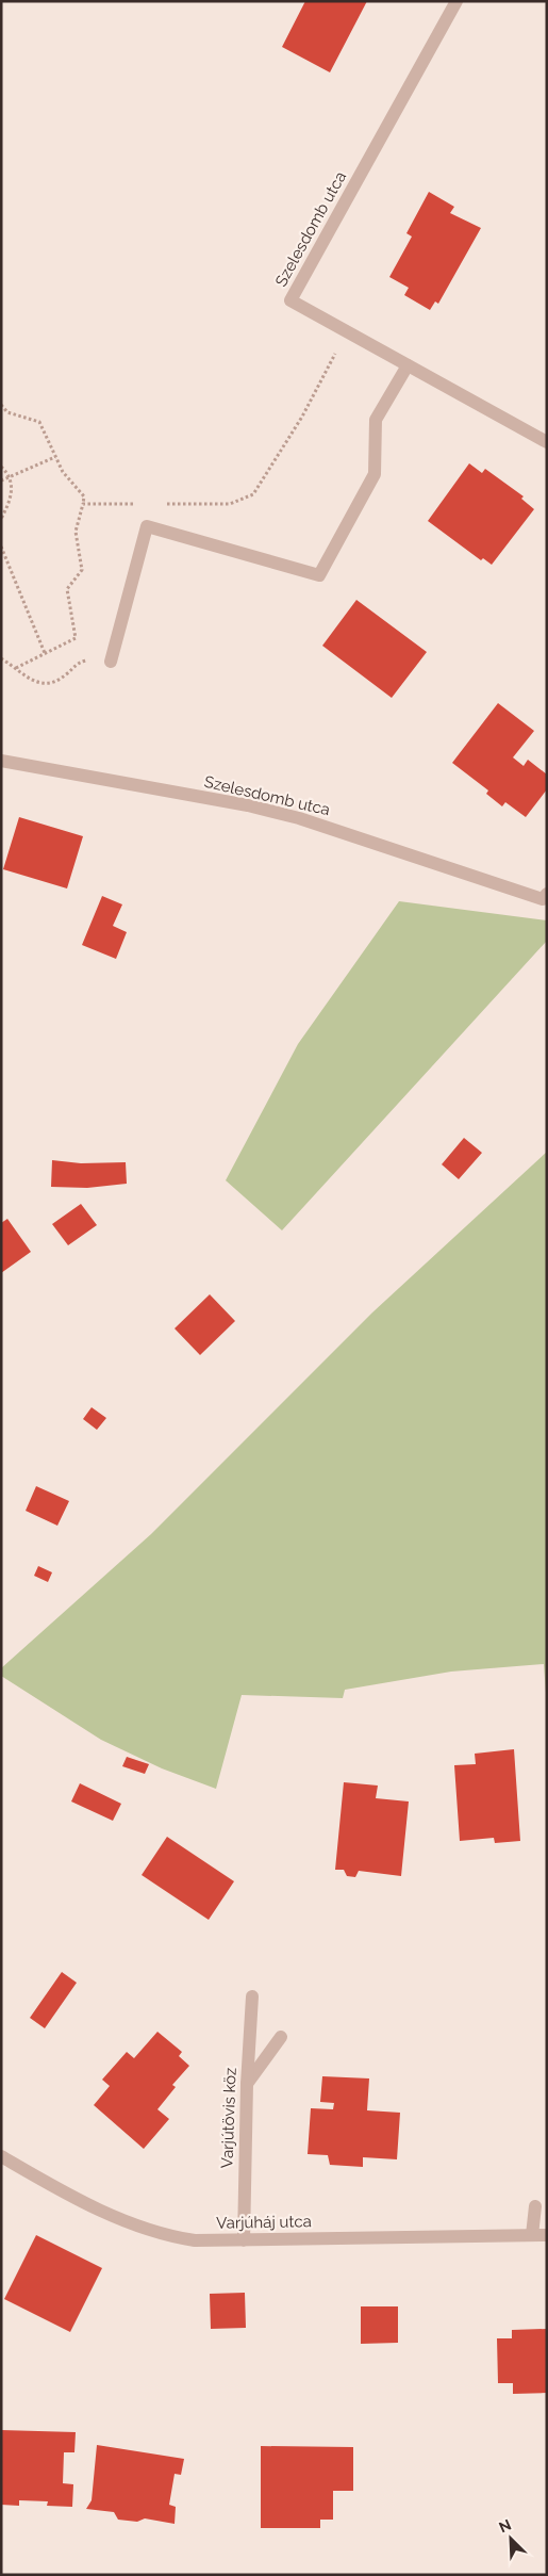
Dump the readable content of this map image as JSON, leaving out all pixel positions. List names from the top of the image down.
{
  "streets": {
    "street": ["Szelesdomb utca", "Varjútövis köz", "Varjúháj utca"]
  },
  "crossings": [
    ["Varjútövis köz", "Varjúháj utca"]
  ],
  "north": "top left"
}
